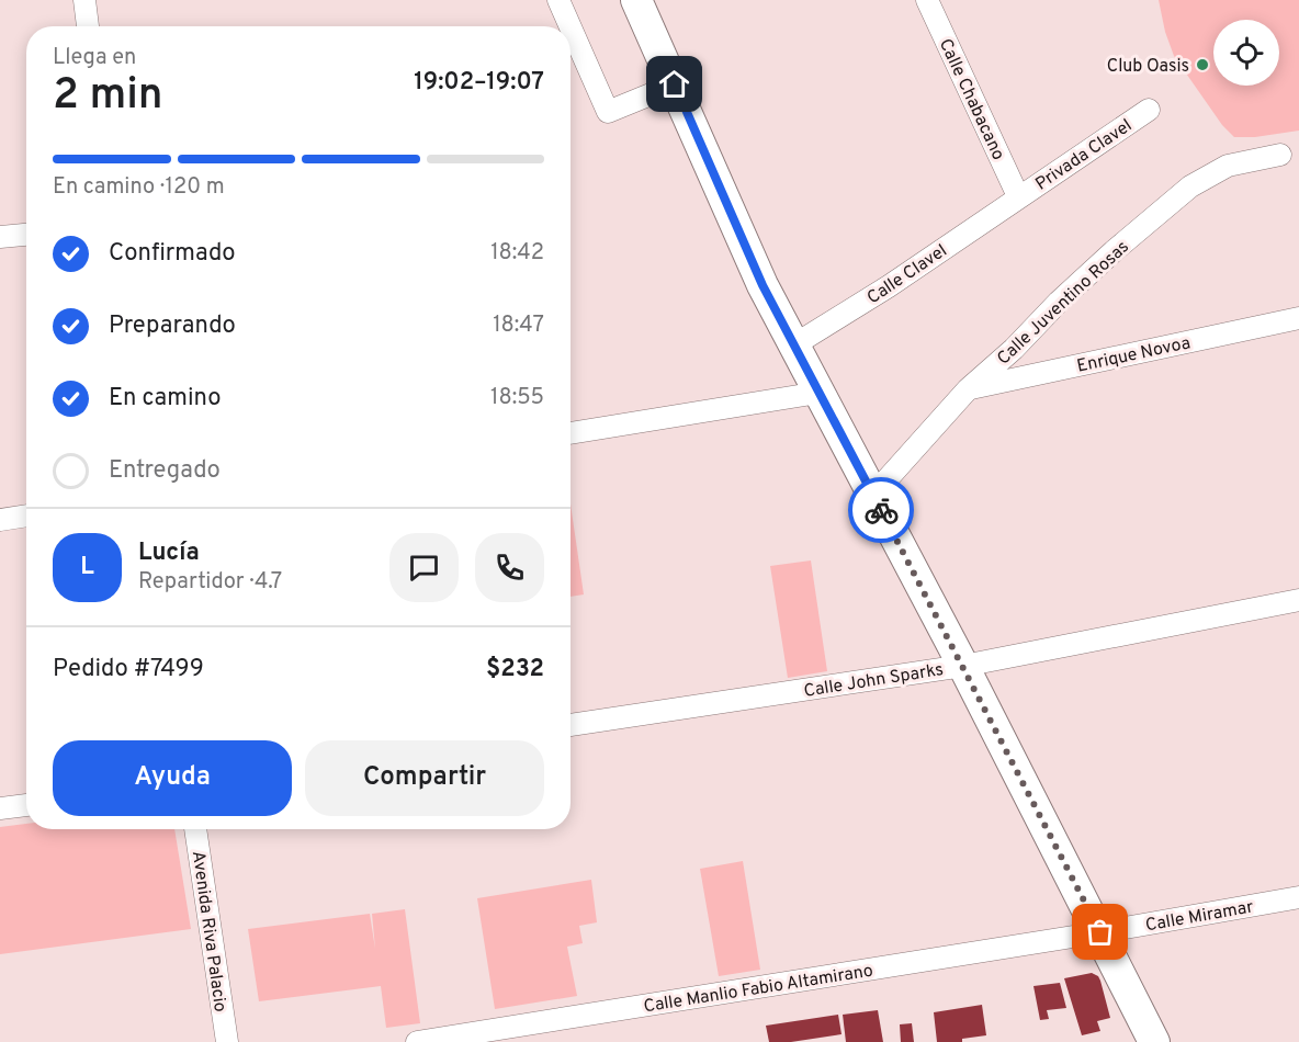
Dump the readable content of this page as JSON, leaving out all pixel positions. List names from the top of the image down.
{
  "streets": {
    "street": [
      "Calle Chabacano",
      "Privada Clavel",
      "Calle Clavel",
      "Calle Juventino Rosas",
      "Enrique Novoa",
      "Calle John Sparks",
      "Calle Miramar",
      "Avenida Riva Palacio",
      "Calle Manlio Fabio Altamirano"
    ]
  },
  "crossings": [
    ["Calle Chabacano", "Privada Clavel"],
    ["Calle Chabacano", "Calle Clavel"],
    ["Privada Clavel", "Calle Clavel"],
    ["Calle Juventino Rosas", "Enrique Novoa"],
    ["Calle Miramar", "Calle Manlio Fabio Altamirano"]
  ],
  "places": ["Club Oasis"],
  "page": {
    "heading": ["2 min", "Llega en", "19:02–19:07"],
    "panel": [
      "Lucía",
      "Repartidor · 4.7",
      "Pedido #7499",
      "$232"
    ],
    "bar": "En camino · 120 m",
    "list": [
      ["Confirmado", "18:42"],
      ["Preparando", "18:47"],
      ["En camino", "18:55"],
      "Entregado"
    ],
    "round": "L",
    "buttons": ["Ayuda", "Compartir"]
  }
}
